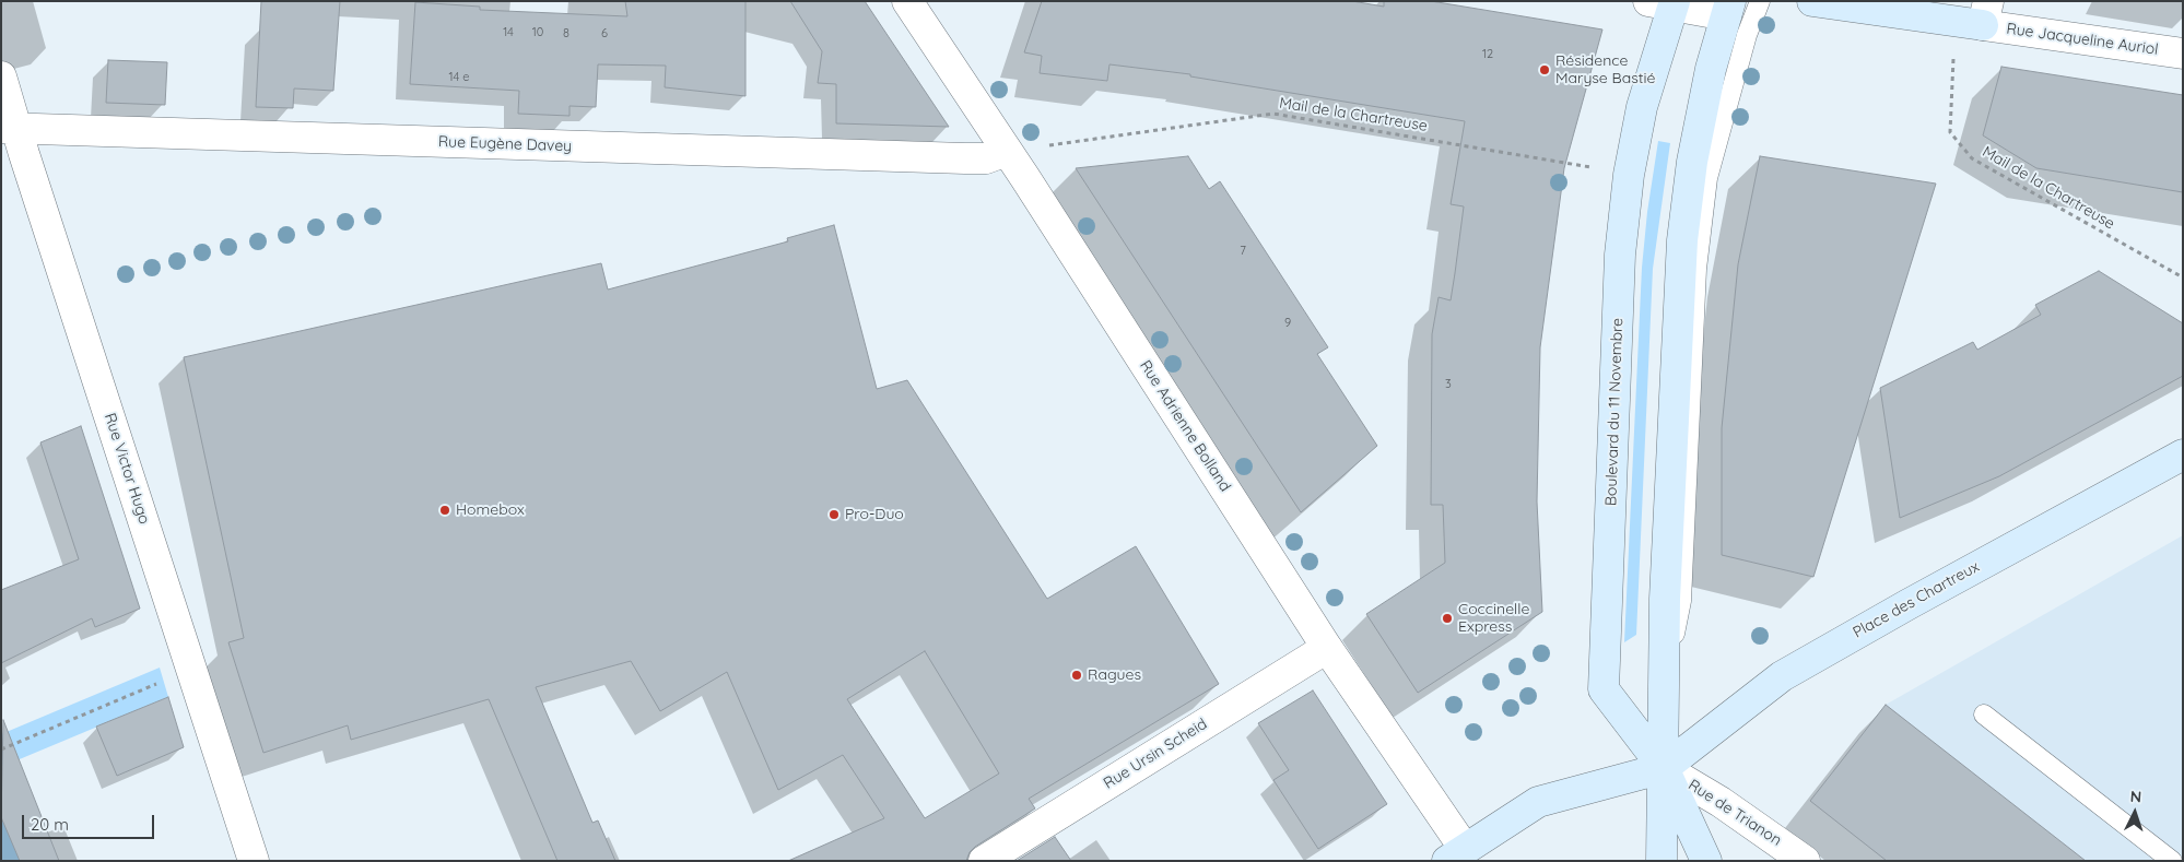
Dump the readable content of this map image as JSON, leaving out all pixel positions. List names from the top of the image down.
{
  "streets": {
    "main road": ["Boulevard du 11 Novembre", "Place des Chartreux"],
    "street": [
      "Rue Jacqueline Auriol",
      "Rue Eugène Davey",
      "Rue Adrienne Bolland",
      "Rue Victor Hugo",
      "Rue Ursin Scheid",
      "Rue de Trianon"
    ],
    "path": ["Mail de la Chartreuse"]
  },
  "crossings": [
    ["Rue Jacqueline Auriol", "Mail de la Chartreuse"],
    ["Mail de la Chartreuse", "Rue Eugène Davey"],
    ["Mail de la Chartreuse", "Boulevard du 11 Novembre"],
    ["Mail de la Chartreuse", "Rue Adrienne Bolland"],
    ["Rue Eugène Davey", "Rue Adrienne Bolland"],
    ["Rue Eugène Davey", "Rue Victor Hugo"],
    ["Boulevard du 11 Novembre", "Place des Chartreux"],
    ["Boulevard du 11 Novembre", "Rue de Trianon"],
    ["Rue Adrienne Bolland", "Rue Ursin Scheid"],
    ["Place des Chartreux", "Rue de Trianon"]
  ],
  "places": [
    "Résidence Maryse Bastié",
    "Homebox",
    "Pro-Duo",
    "Coccinelle Express",
    "Ragues"
  ],
  "house_numbers": [
    "14",
    "10",
    "8",
    "6",
    "12",
    "14 e",
    "7",
    "9",
    "3"
  ],
  "scale_bar": "20 m",
  "north": "top"
}
